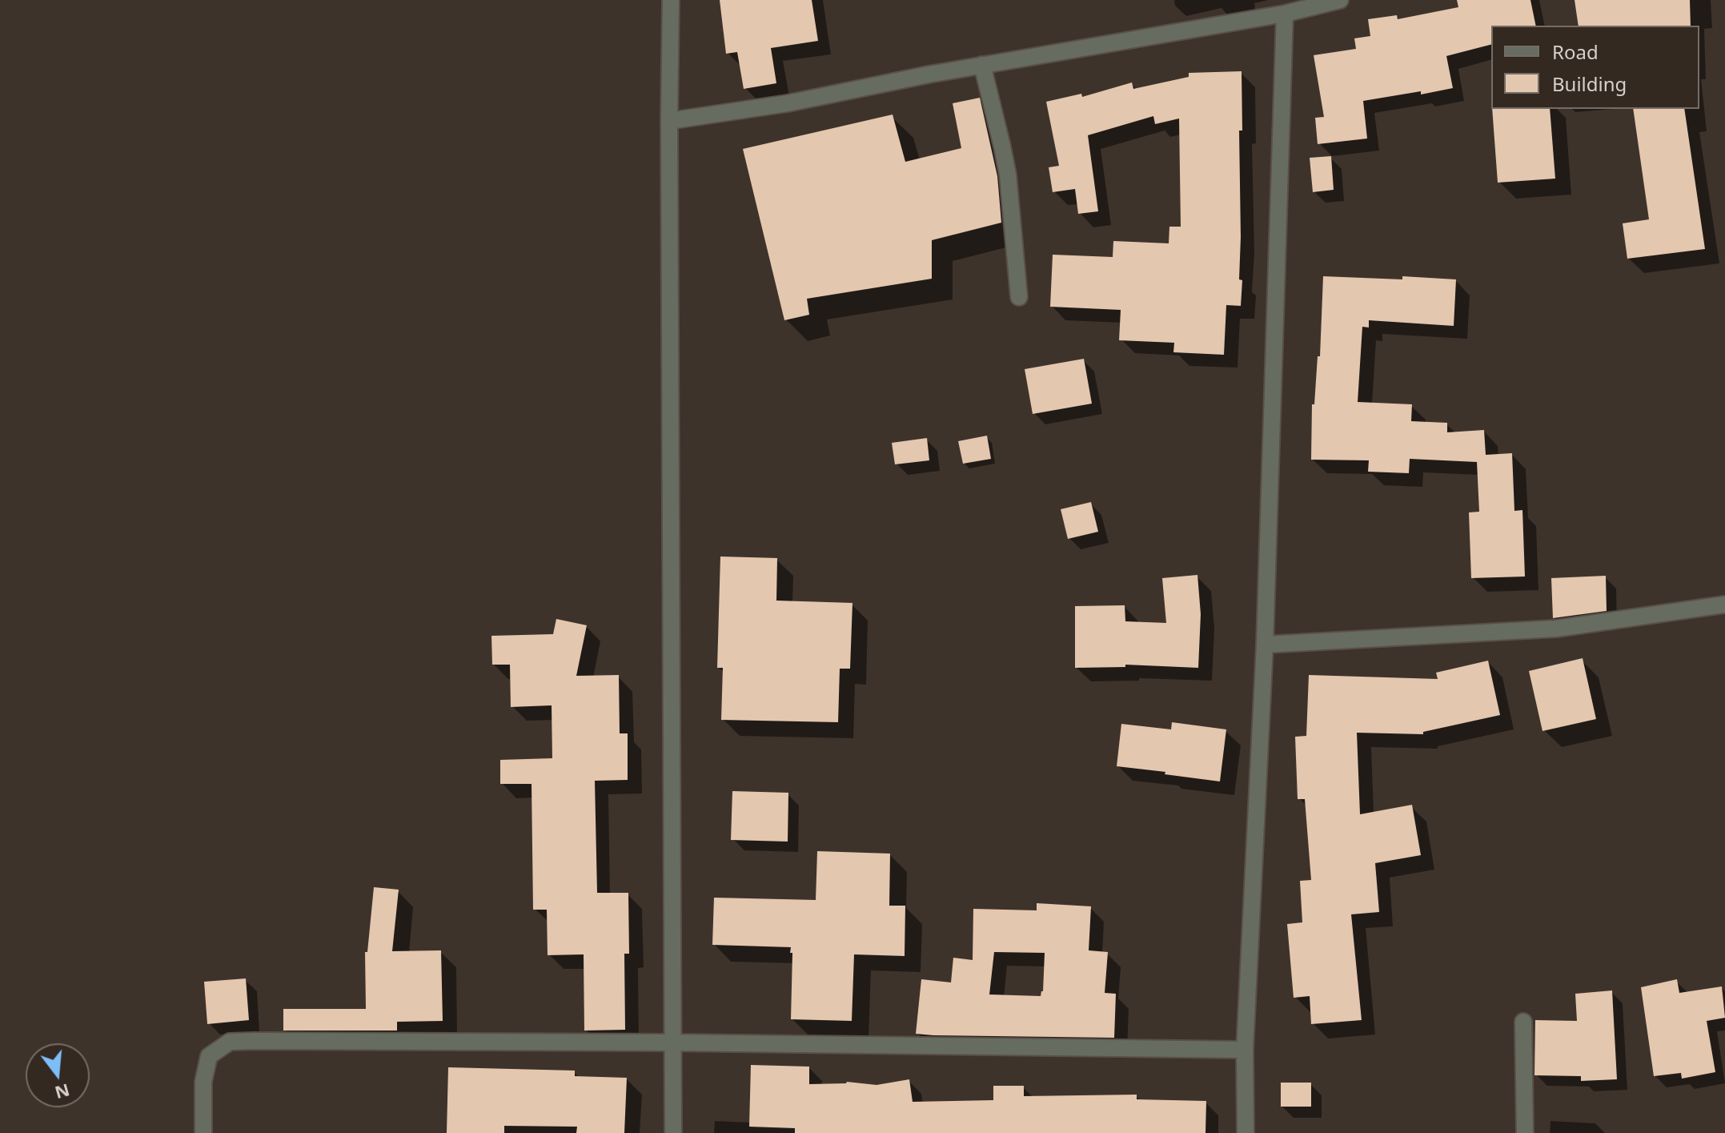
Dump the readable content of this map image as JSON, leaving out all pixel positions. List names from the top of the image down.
{
  "legend": ["Road", "Building"],
  "north": "bottom"
}
